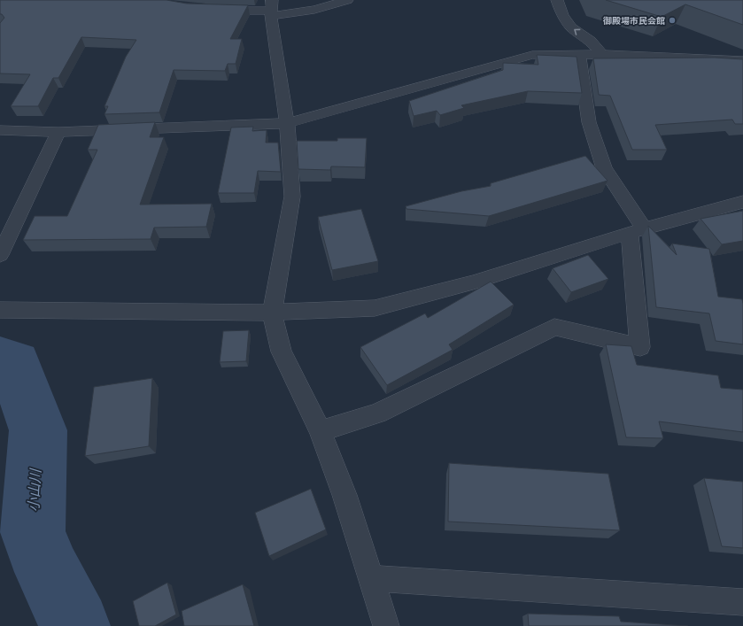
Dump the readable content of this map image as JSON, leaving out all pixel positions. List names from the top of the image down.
{
  "water": ["小山川"],
  "places": ["御殿場市民会館"]
}
